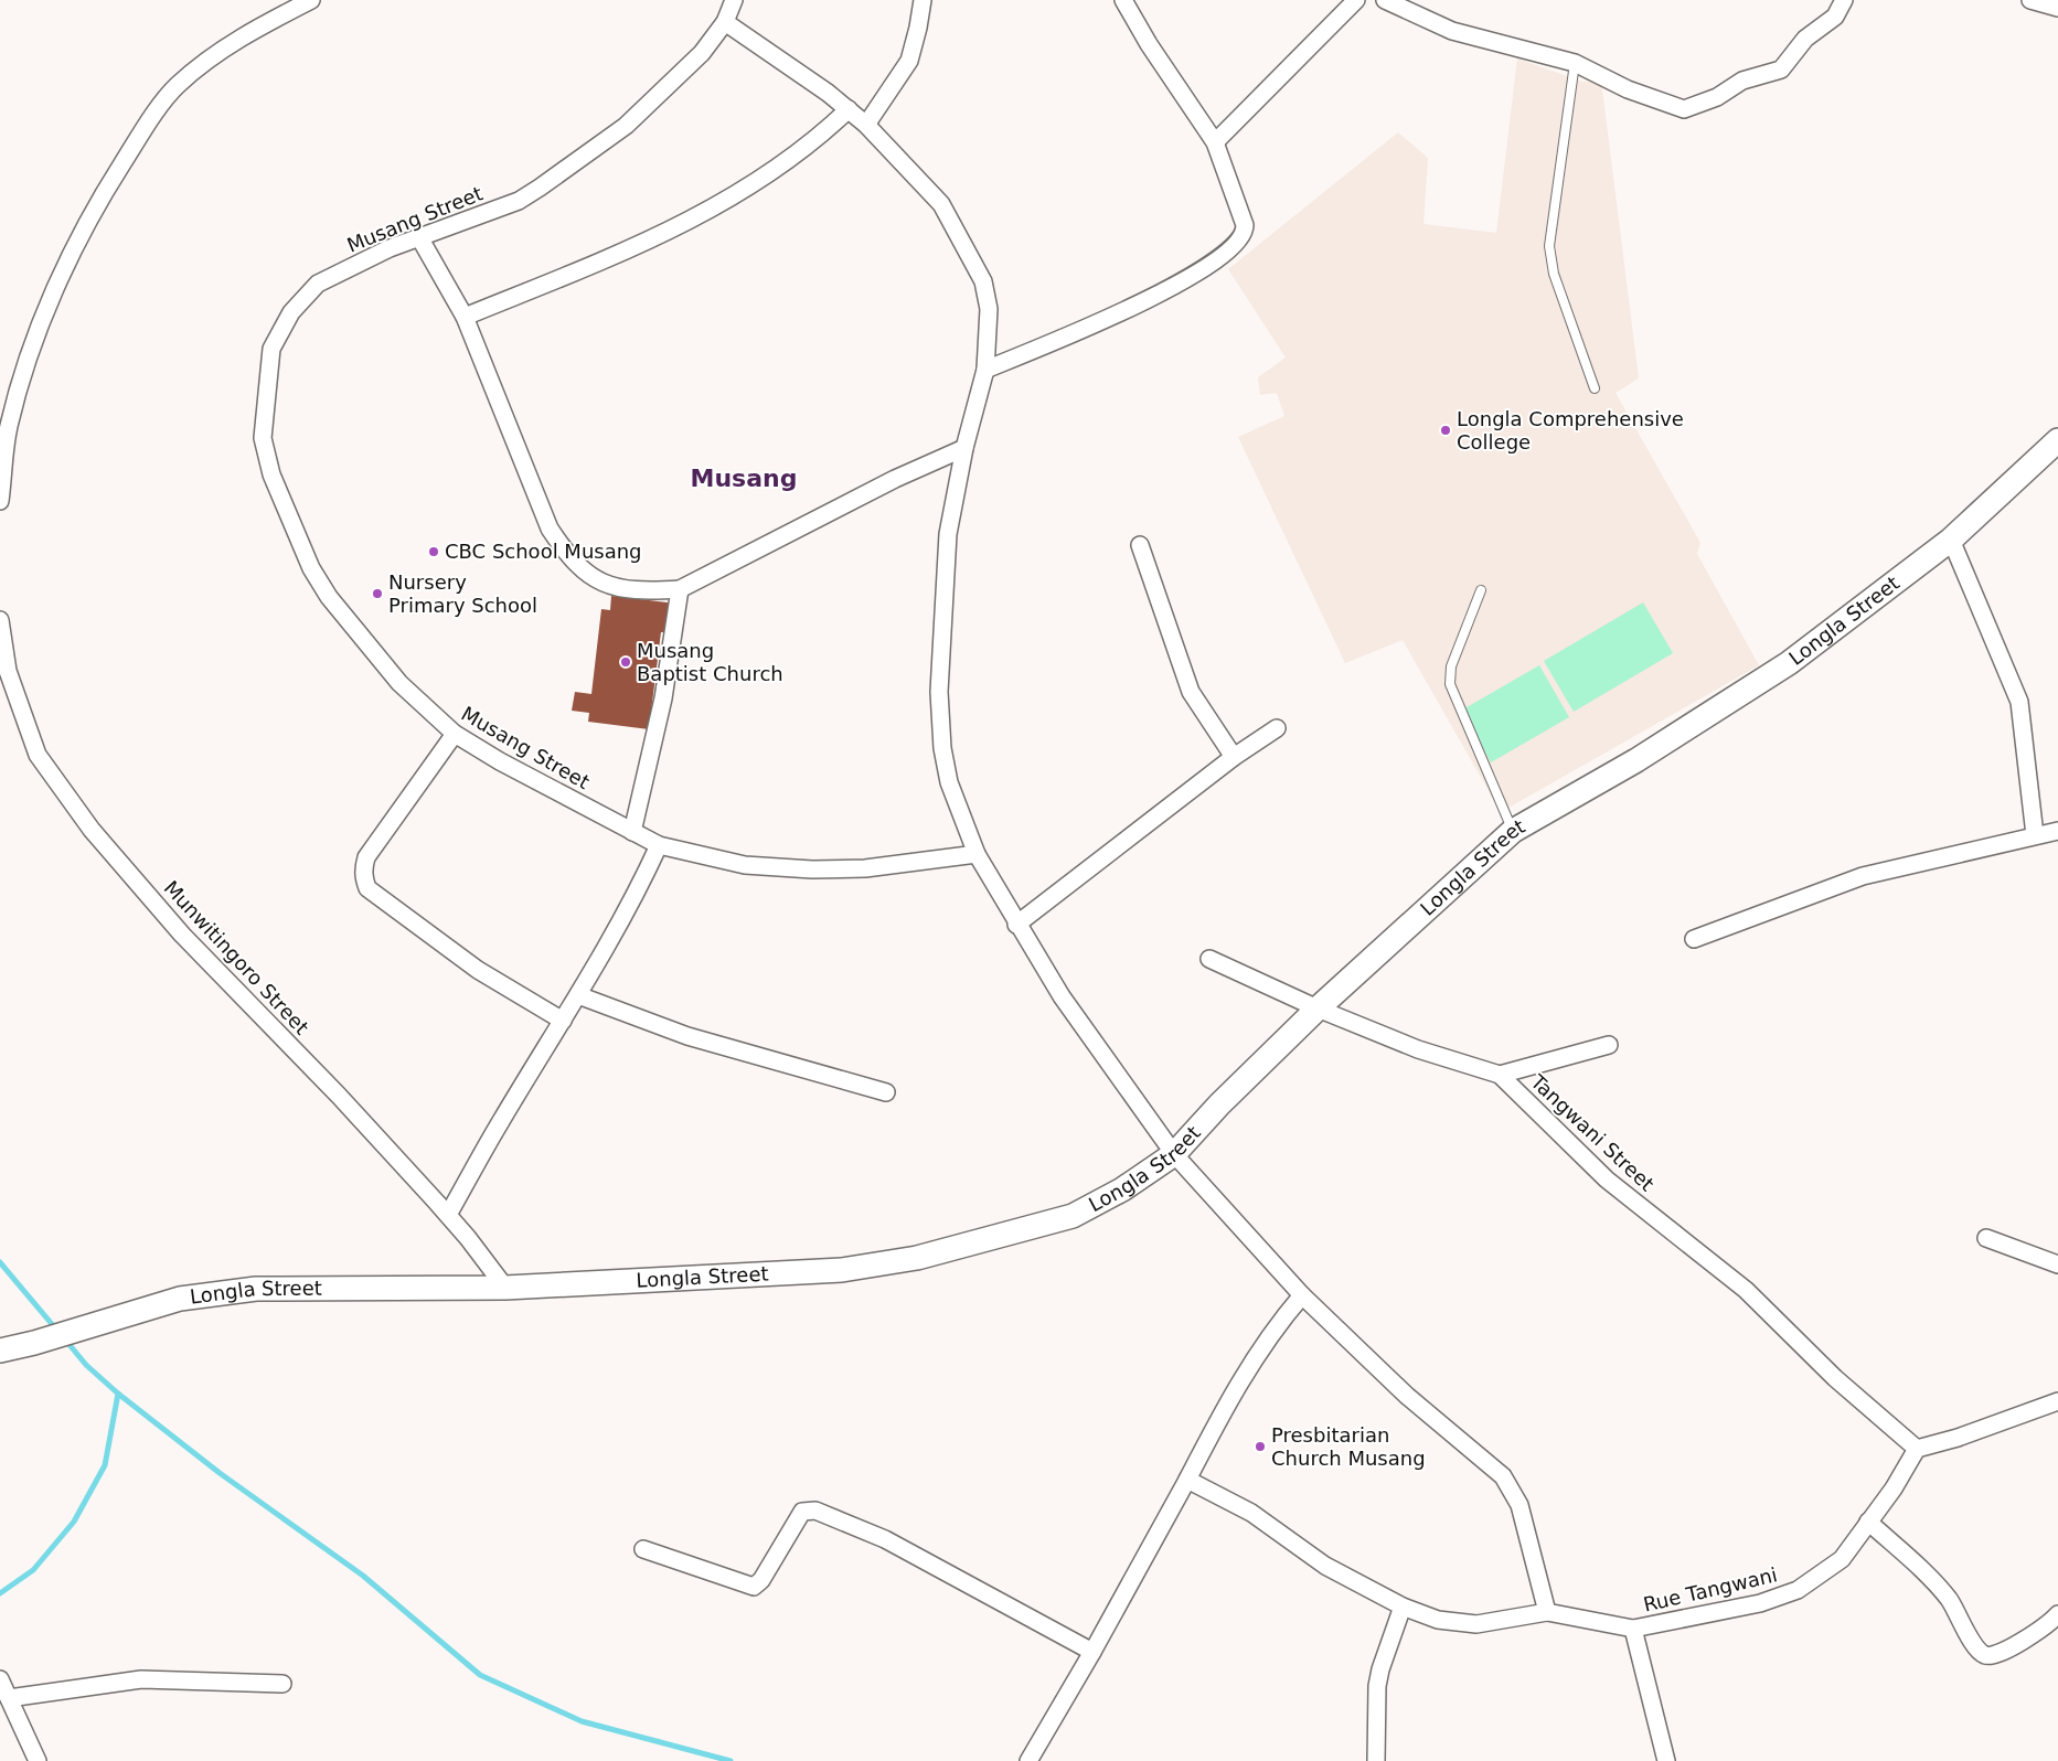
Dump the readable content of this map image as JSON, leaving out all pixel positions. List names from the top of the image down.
{
  "streets": {
    "main road": ["Longla Street"],
    "street": [
      "Musang Street",
      "Munwitingoro Street",
      "Tangwani Street",
      "Rue Tangwani"
    ]
  },
  "crossings": [
    ["Longla Street", "Munwitingoro Street"],
    ["Longla Street", "Tangwani Street"],
    ["Tangwani Street", "Rue Tangwani"]
  ],
  "districts": ["Musang"],
  "places": [
    "Longla Comprehensive College",
    "CBC School Musang",
    "Nursery Primary School",
    "Musang Baptist Church",
    "Presbitarian Church Musang"
  ]
}
